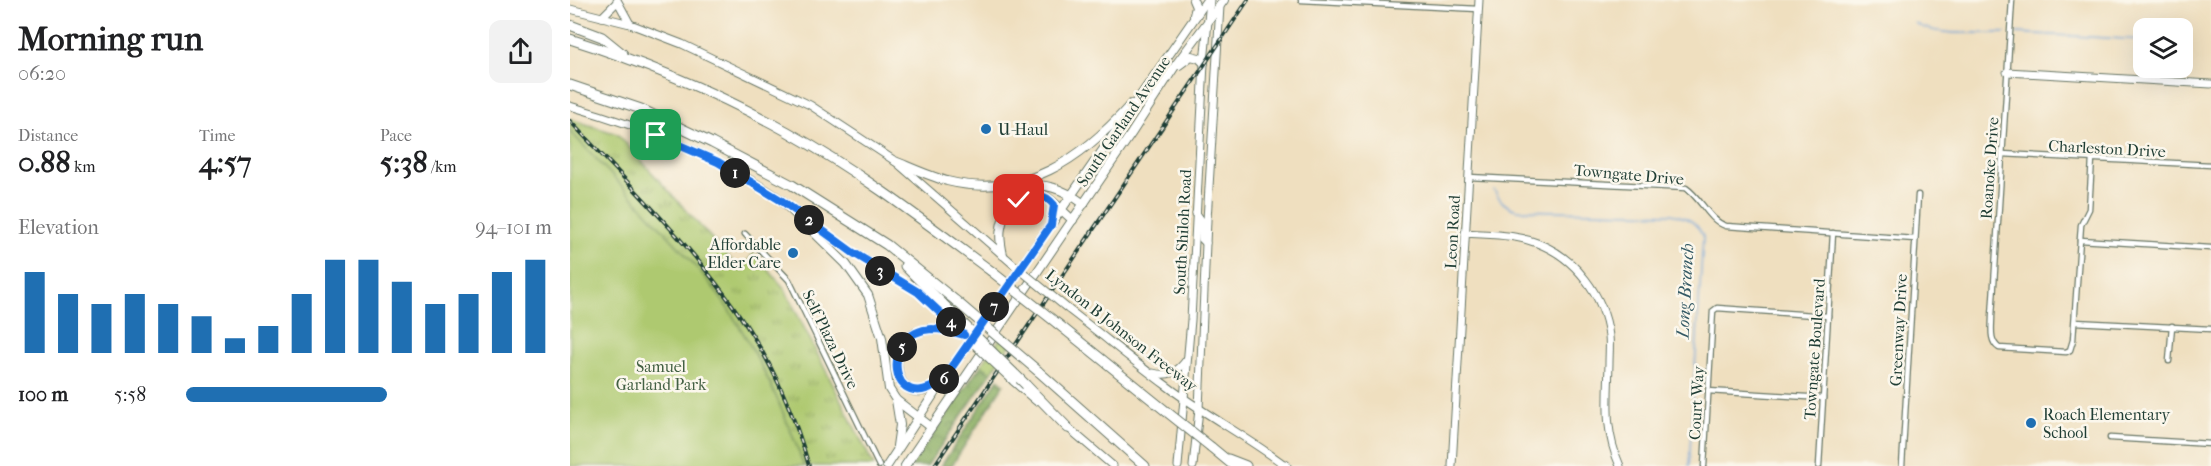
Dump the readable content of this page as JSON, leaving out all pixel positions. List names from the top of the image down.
{
  "streets": {
    "main road": [
      "South Garland Avenue",
      "South Shiloh Road",
      "Leon Road",
      "Lyndon B Johnson Freeway"
    ],
    "street": [
      "Charleston Drive",
      "Roanoke Drive",
      "Towngate Drive",
      "Greenway Drive",
      "Self Plaza Drive",
      "Towngate Boulevard",
      "Court Way"
    ]
  },
  "crossings": [
    ["South Garland Avenue", "South Shiloh Road"],
    ["Charleston Drive", "Roanoke Drive"],
    ["Towngate Drive", "Leon Road"],
    ["Towngate Drive", "Greenway Drive"],
    ["Towngate Drive", "Towngate Boulevard"],
    ["South Shiloh Road", "Lyndon B Johnson Freeway"],
    ["Towngate Boulevard", "Court Way"]
  ],
  "water": ["Long Branch"],
  "parks": ["Samuel Garland Park"],
  "places": ["U-Haul", "Affordable Elder Care", "Roach Elementary School"],
  "page": {
    "heading": ["Morning run", "06:20"],
    "stats": [
      ["Distance", "0.88 km"],
      ["Time", "4:57"],
      ["Pace", "5:38 /km"]
    ],
    "pins": [
      "1",
      "2",
      "3",
      "7",
      "4",
      "5",
      "6"
    ],
    "chart": ["Elevation", "94–101 m"],
    "list": [
      {
        "name": "100 m",
        "note": "5:58"
      }
    ]
  }
}
